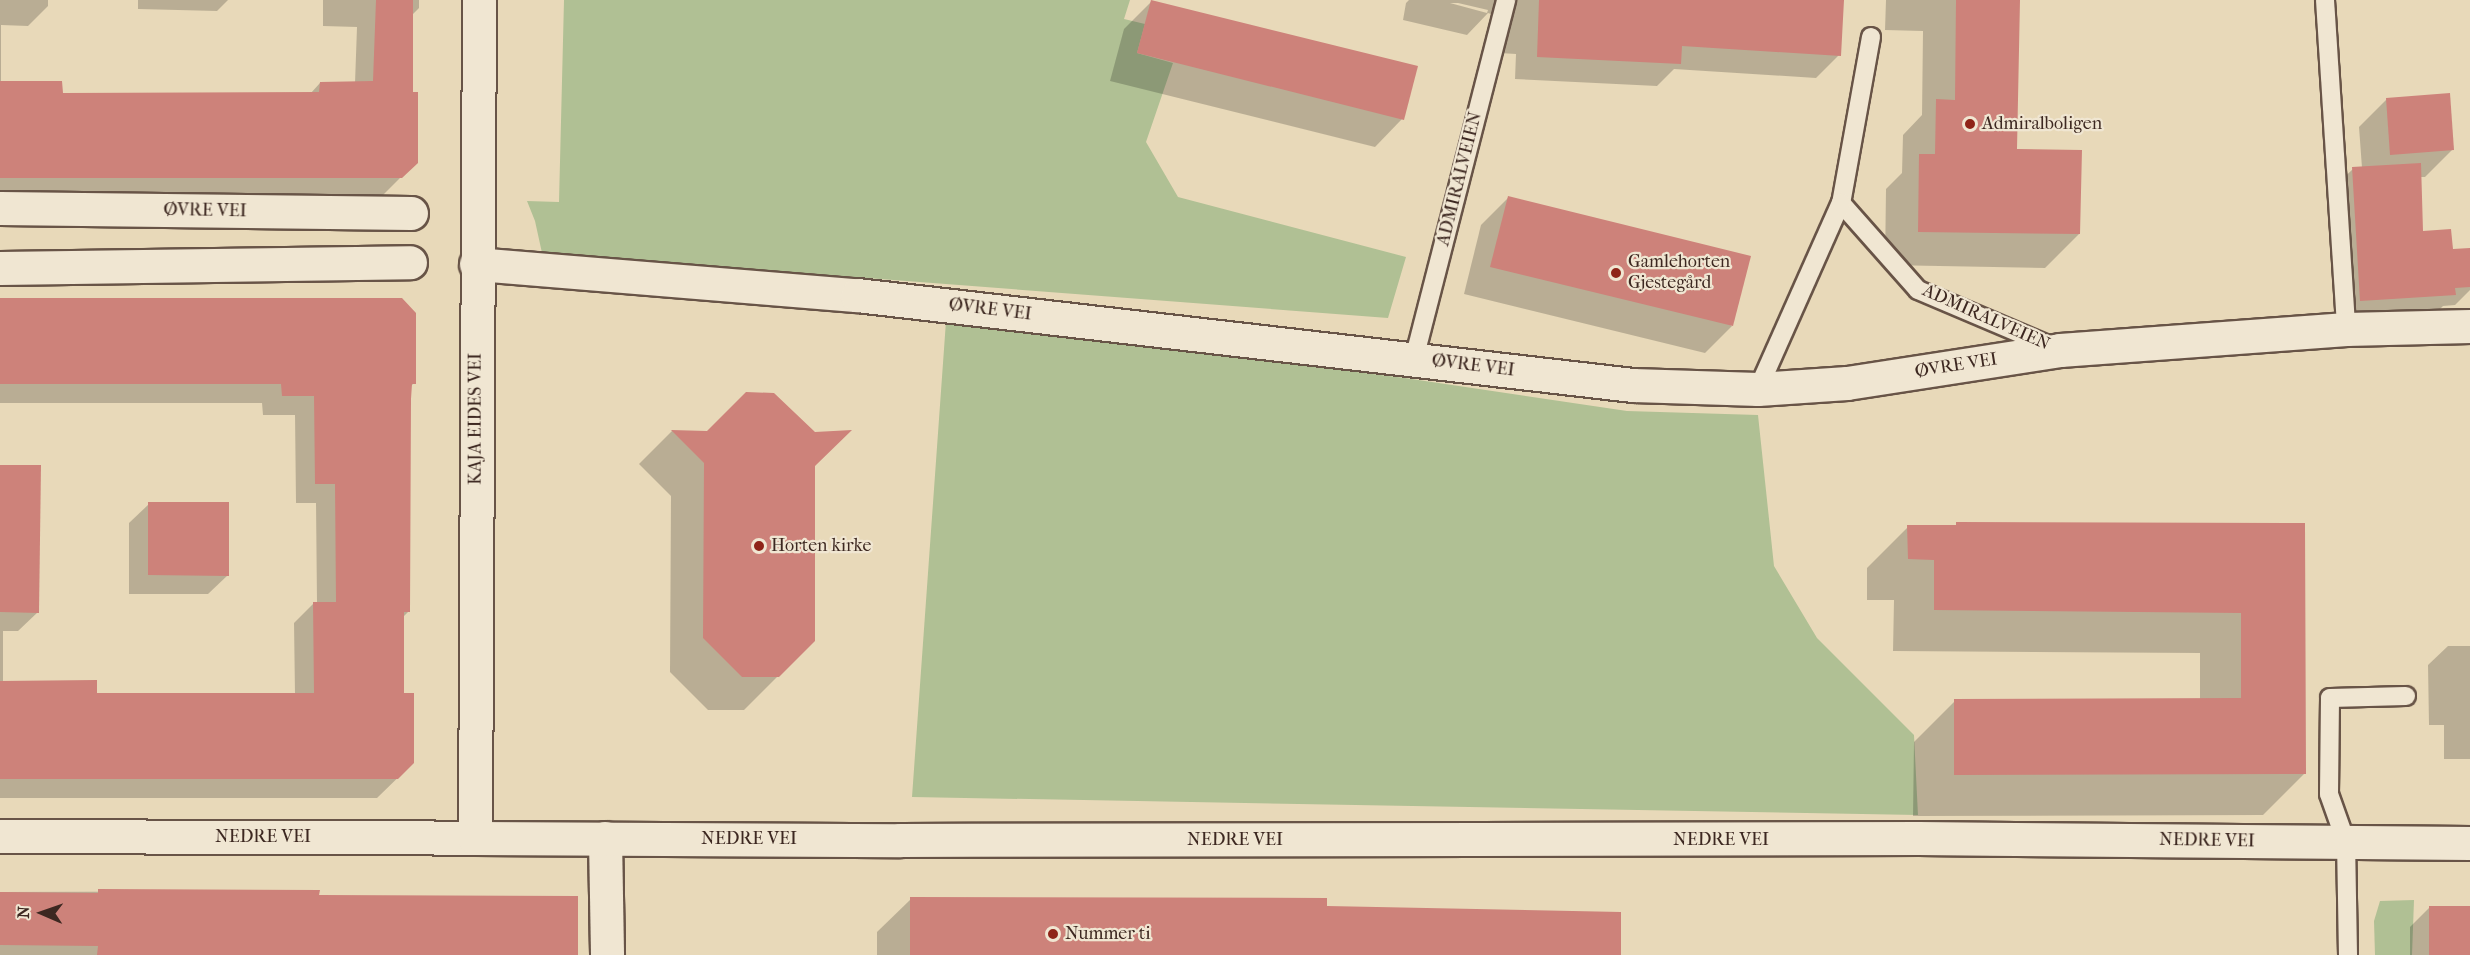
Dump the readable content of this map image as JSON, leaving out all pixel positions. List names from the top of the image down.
{
  "streets": {
    "street": ["ØVRE VEI", "KAJA EIDES VEI", "NEDRE VEI"],
    "lane": ["ADMIRALVEIEN"]
  },
  "crossings": [
    ["ADMIRALVEIEN", "ØVRE VEI"],
    ["ØVRE VEI", "KAJA EIDES VEI"],
    ["KAJA EIDES VEI", "NEDRE VEI"]
  ],
  "places": [
    "Admiralboligen",
    "Gamlehorten Gjestegård",
    "Horten kirke",
    "Nummer ti"
  ],
  "north": "left"
}
